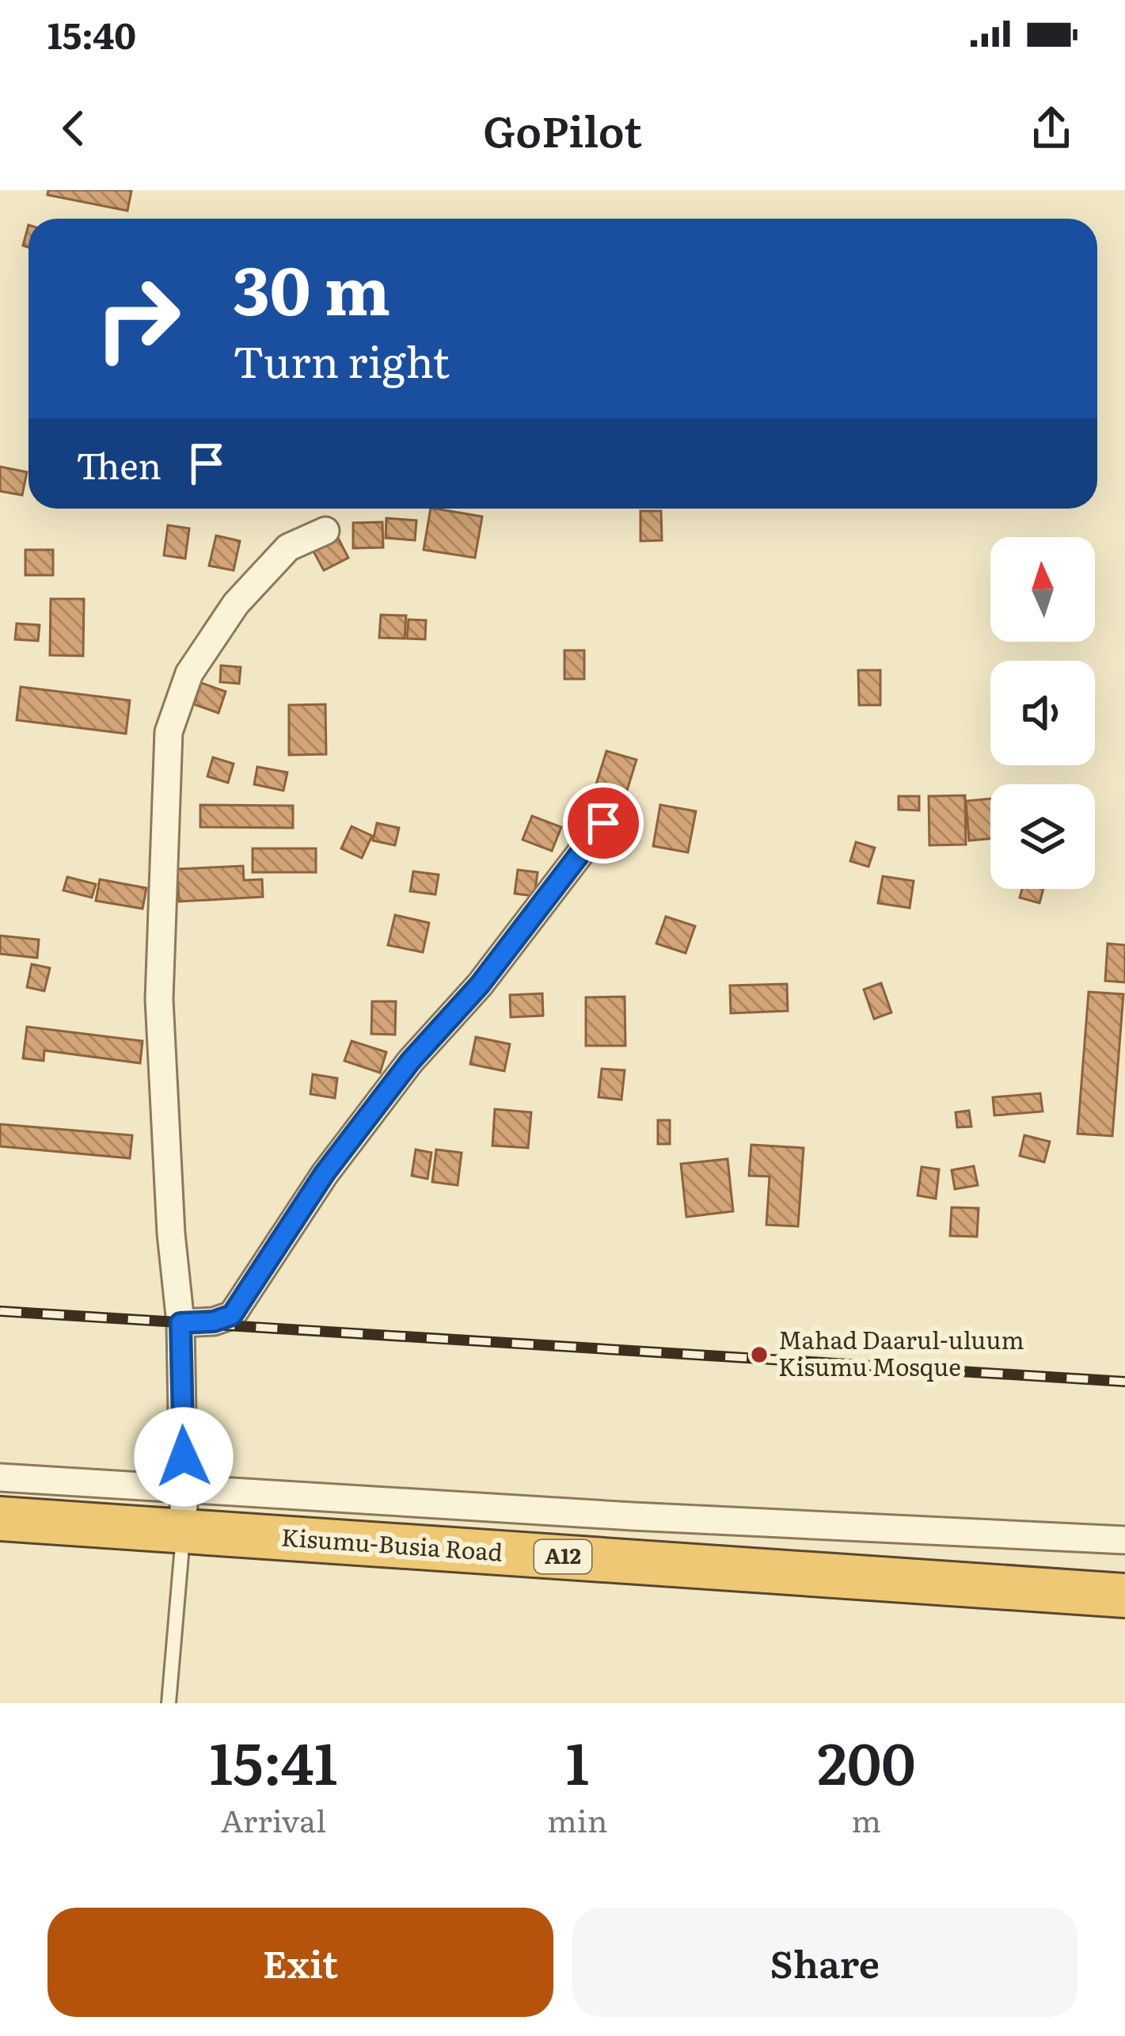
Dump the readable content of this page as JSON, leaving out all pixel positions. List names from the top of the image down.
{
  "streets": {
    "highway": ["Kisumu-Busia Road", "A12"]
  },
  "places": ["Mahad Daarul-uluum Kisumu Mosque"],
  "north": "top",
  "page": {
    "status": "15:40",
    "header": "GoPilot",
    "turn": ["30 m", "Turn right"],
    "then": "Then",
    "eta": [
      "15:41",
      "Arrival",
      "1",
      "min",
      "200",
      "m"
    ],
    "buttons": ["Exit", "Share"]
  }
}
